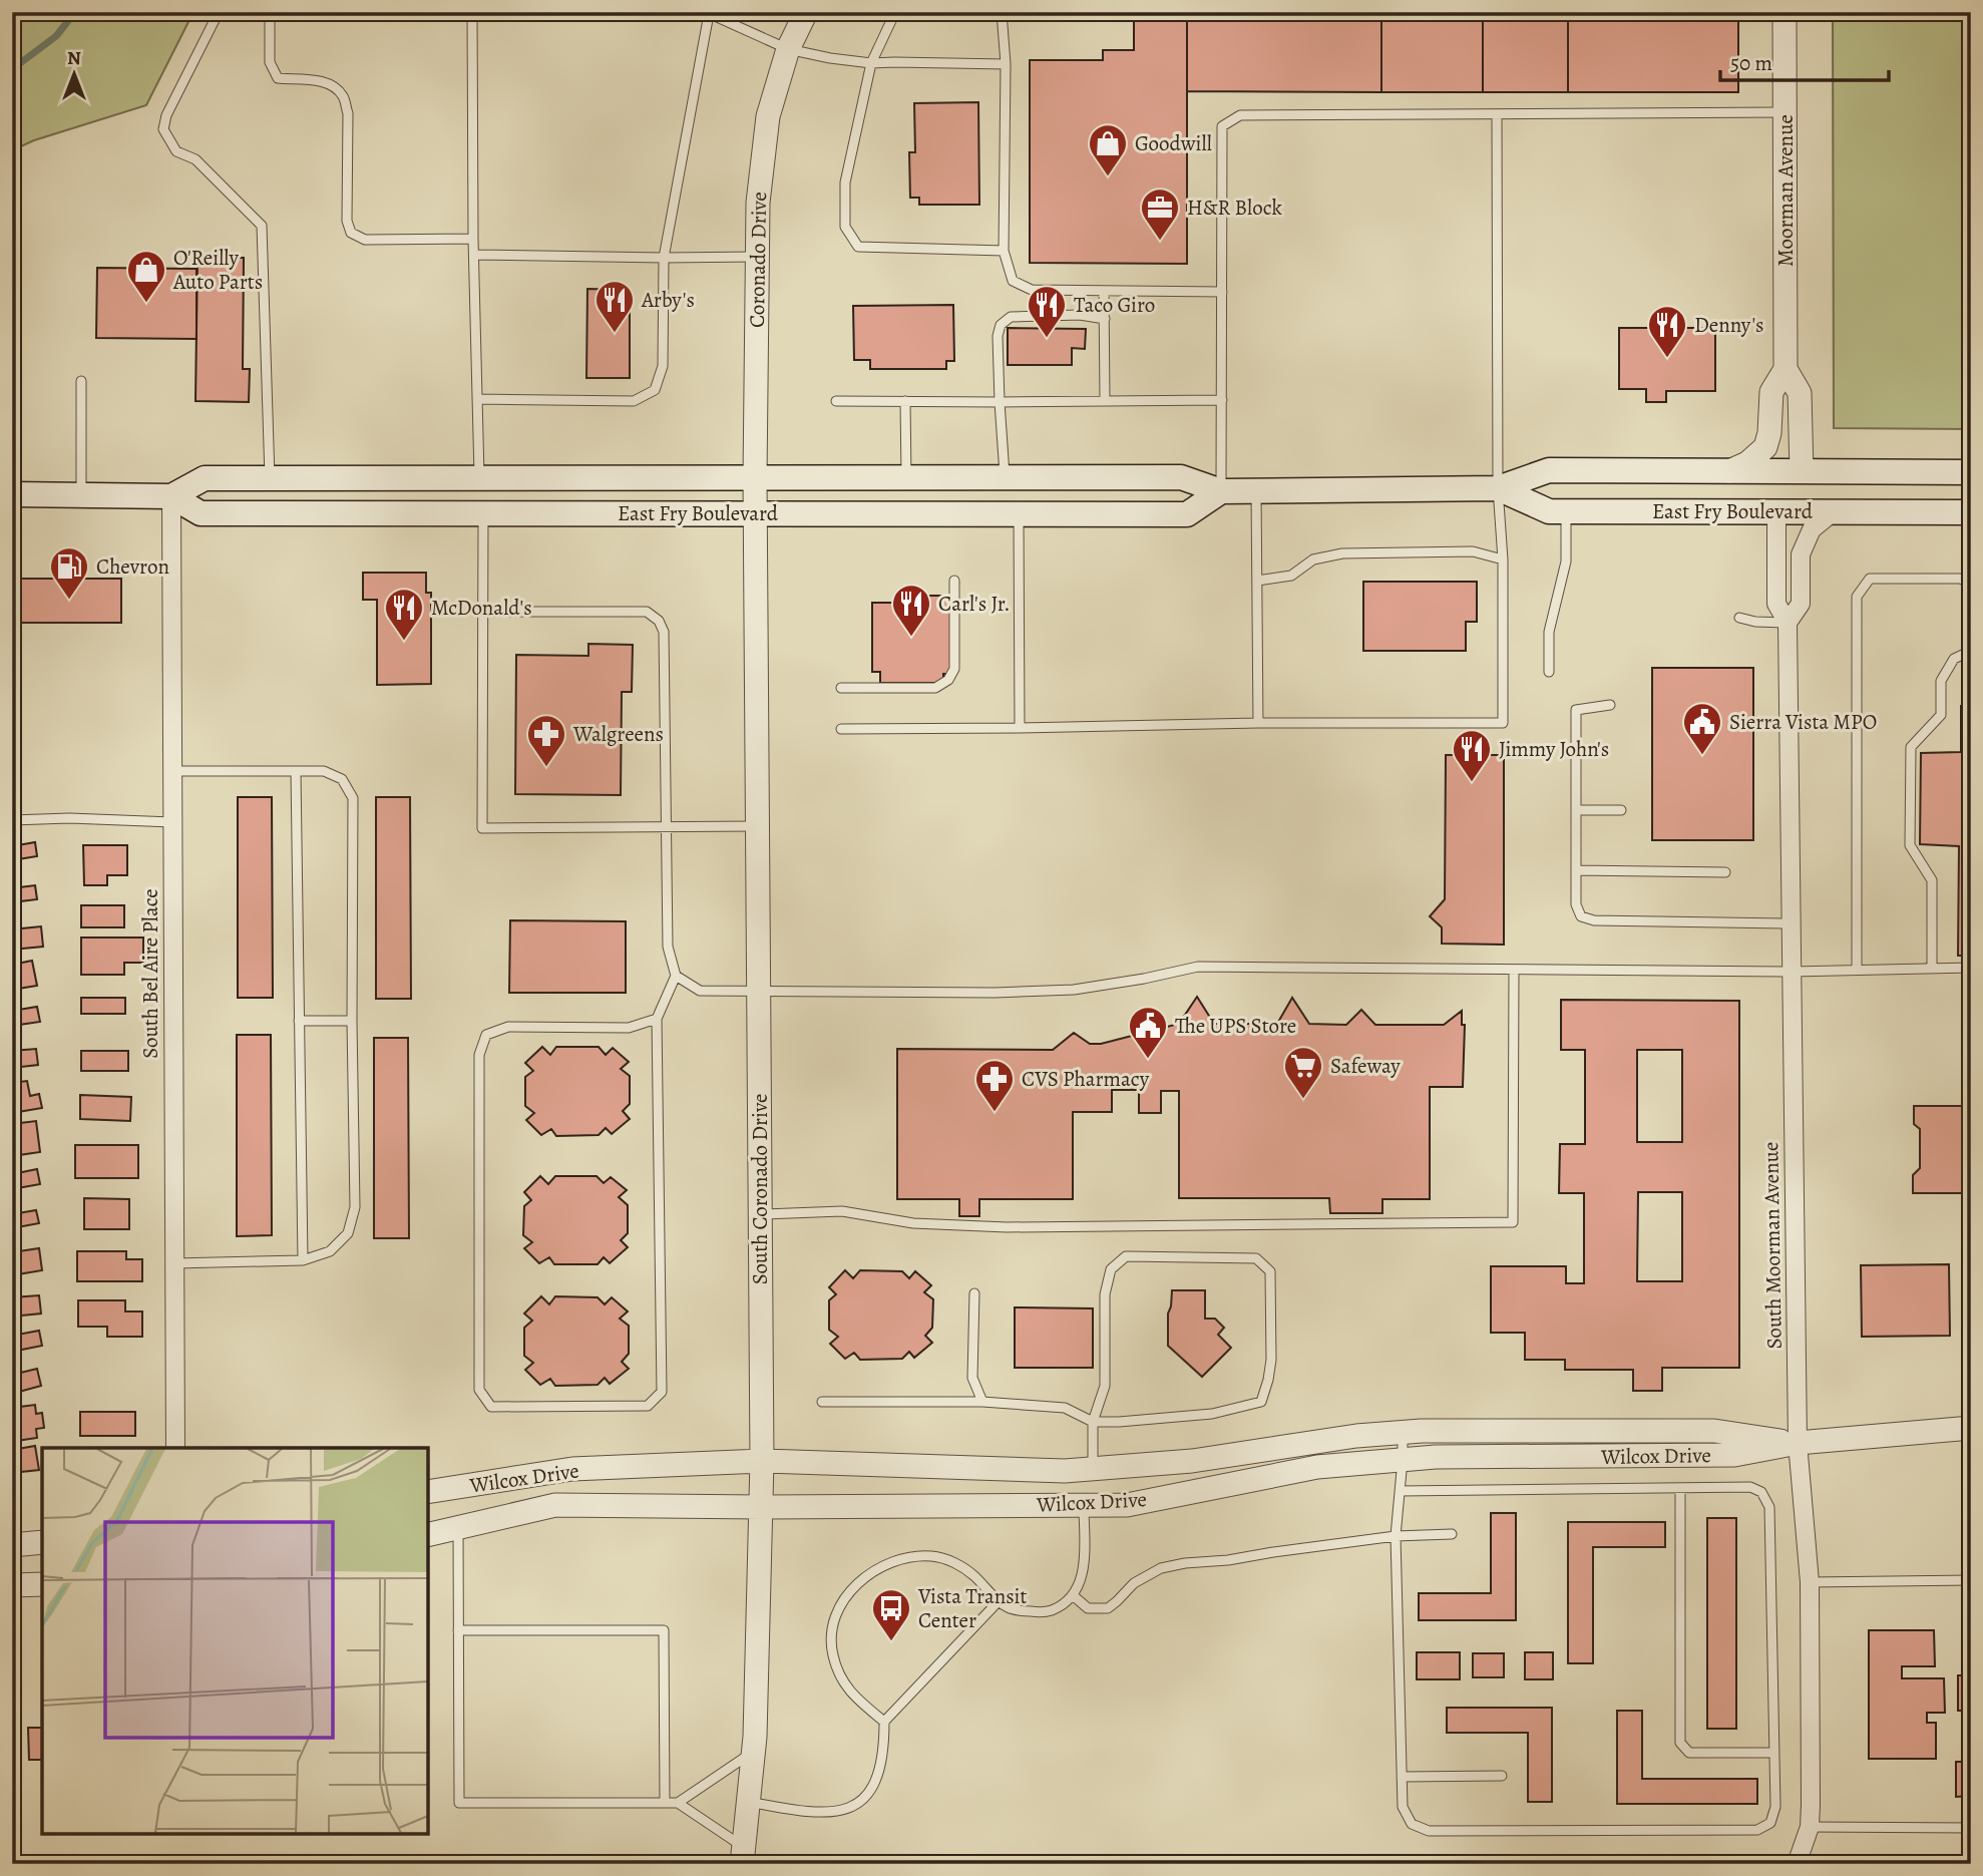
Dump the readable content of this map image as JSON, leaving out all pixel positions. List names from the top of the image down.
{
  "streets": {
    "main road": ["East Fry Boulevard"],
    "street": [
      "Moorman Avenue",
      "Coronado Drive",
      "South Bel Aire Place",
      "South Coronado Drive",
      "South Moorman Avenue",
      "Wilcox Drive"
    ]
  },
  "crossings": [
    ["Moorman Avenue", "East Fry Boulevard"],
    ["Coronado Drive", "East Fry Boulevard"],
    ["Coronado Drive", "South Coronado Drive"],
    ["East Fry Boulevard", "South Bel Aire Place"],
    ["East Fry Boulevard", "South Coronado Drive"],
    ["East Fry Boulevard", "South Moorman Avenue"],
    ["South Coronado Drive", "Wilcox Drive"],
    ["South Moorman Avenue", "Wilcox Drive"]
  ],
  "places": {
    "shop": ["Goodwill", "O'Reilly Auto Parts"],
    "office": ["H&R Block"],
    "restaurant": [
      "Arby's",
      "Taco Giro",
      "Denny's",
      "Carl's Jr.",
      "McDonald's",
      "Jimmy John's"
    ],
    "fuel station": ["Chevron"],
    "public building": ["Sierra Vista MPO", "The UPS Store"],
    "pharmacy": ["Walgreens", "CVS Pharmacy"],
    "supermarket": ["Safeway"],
    "bus stop": ["Vista Transit Center"]
  },
  "scale_bar": "50 m",
  "north": "top"
}
